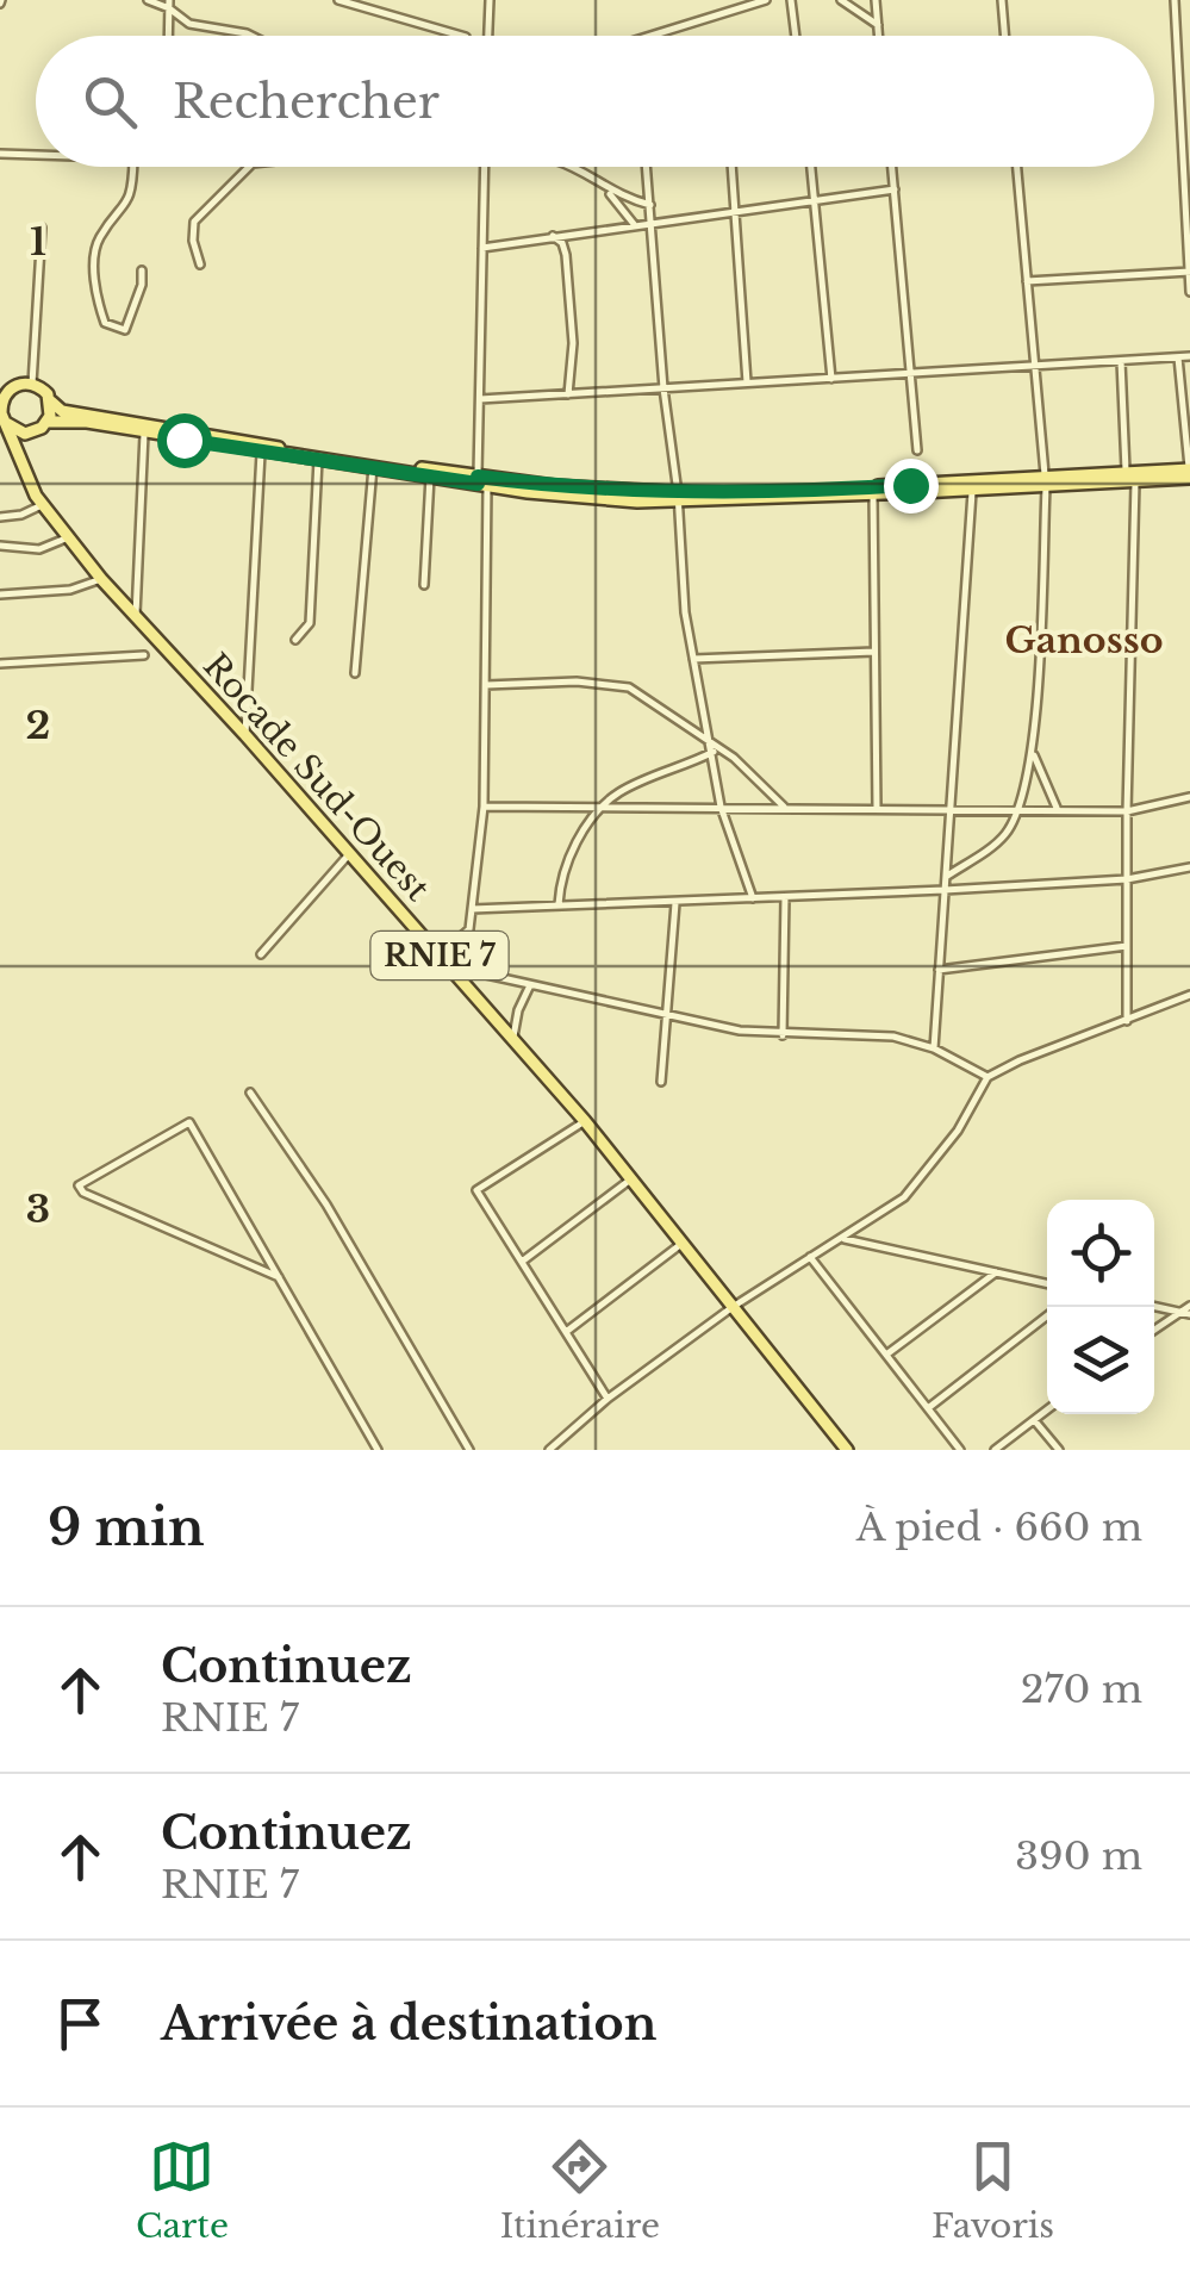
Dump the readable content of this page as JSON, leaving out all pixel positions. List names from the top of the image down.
{
  "streets": {
    "main road": ["Rocade Sud-Ouest", "RNIE 7"]
  },
  "districts": ["Ganosso"],
  "page": {
    "search": "Rechercher",
    "heading": ["9 min", "À pied · 660 m"],
    "list": [
      ["Continuez", "RNIE 7", "270 m"],
      ["Continuez", "RNIE 7", "390 m"],
      "Arrivée à destination"
    ],
    "nav": ["Carte", "Itinéraire", "Favoris"]
  },
  "grid": {
    "rows": ["1", "2", "3"]
  }
}
